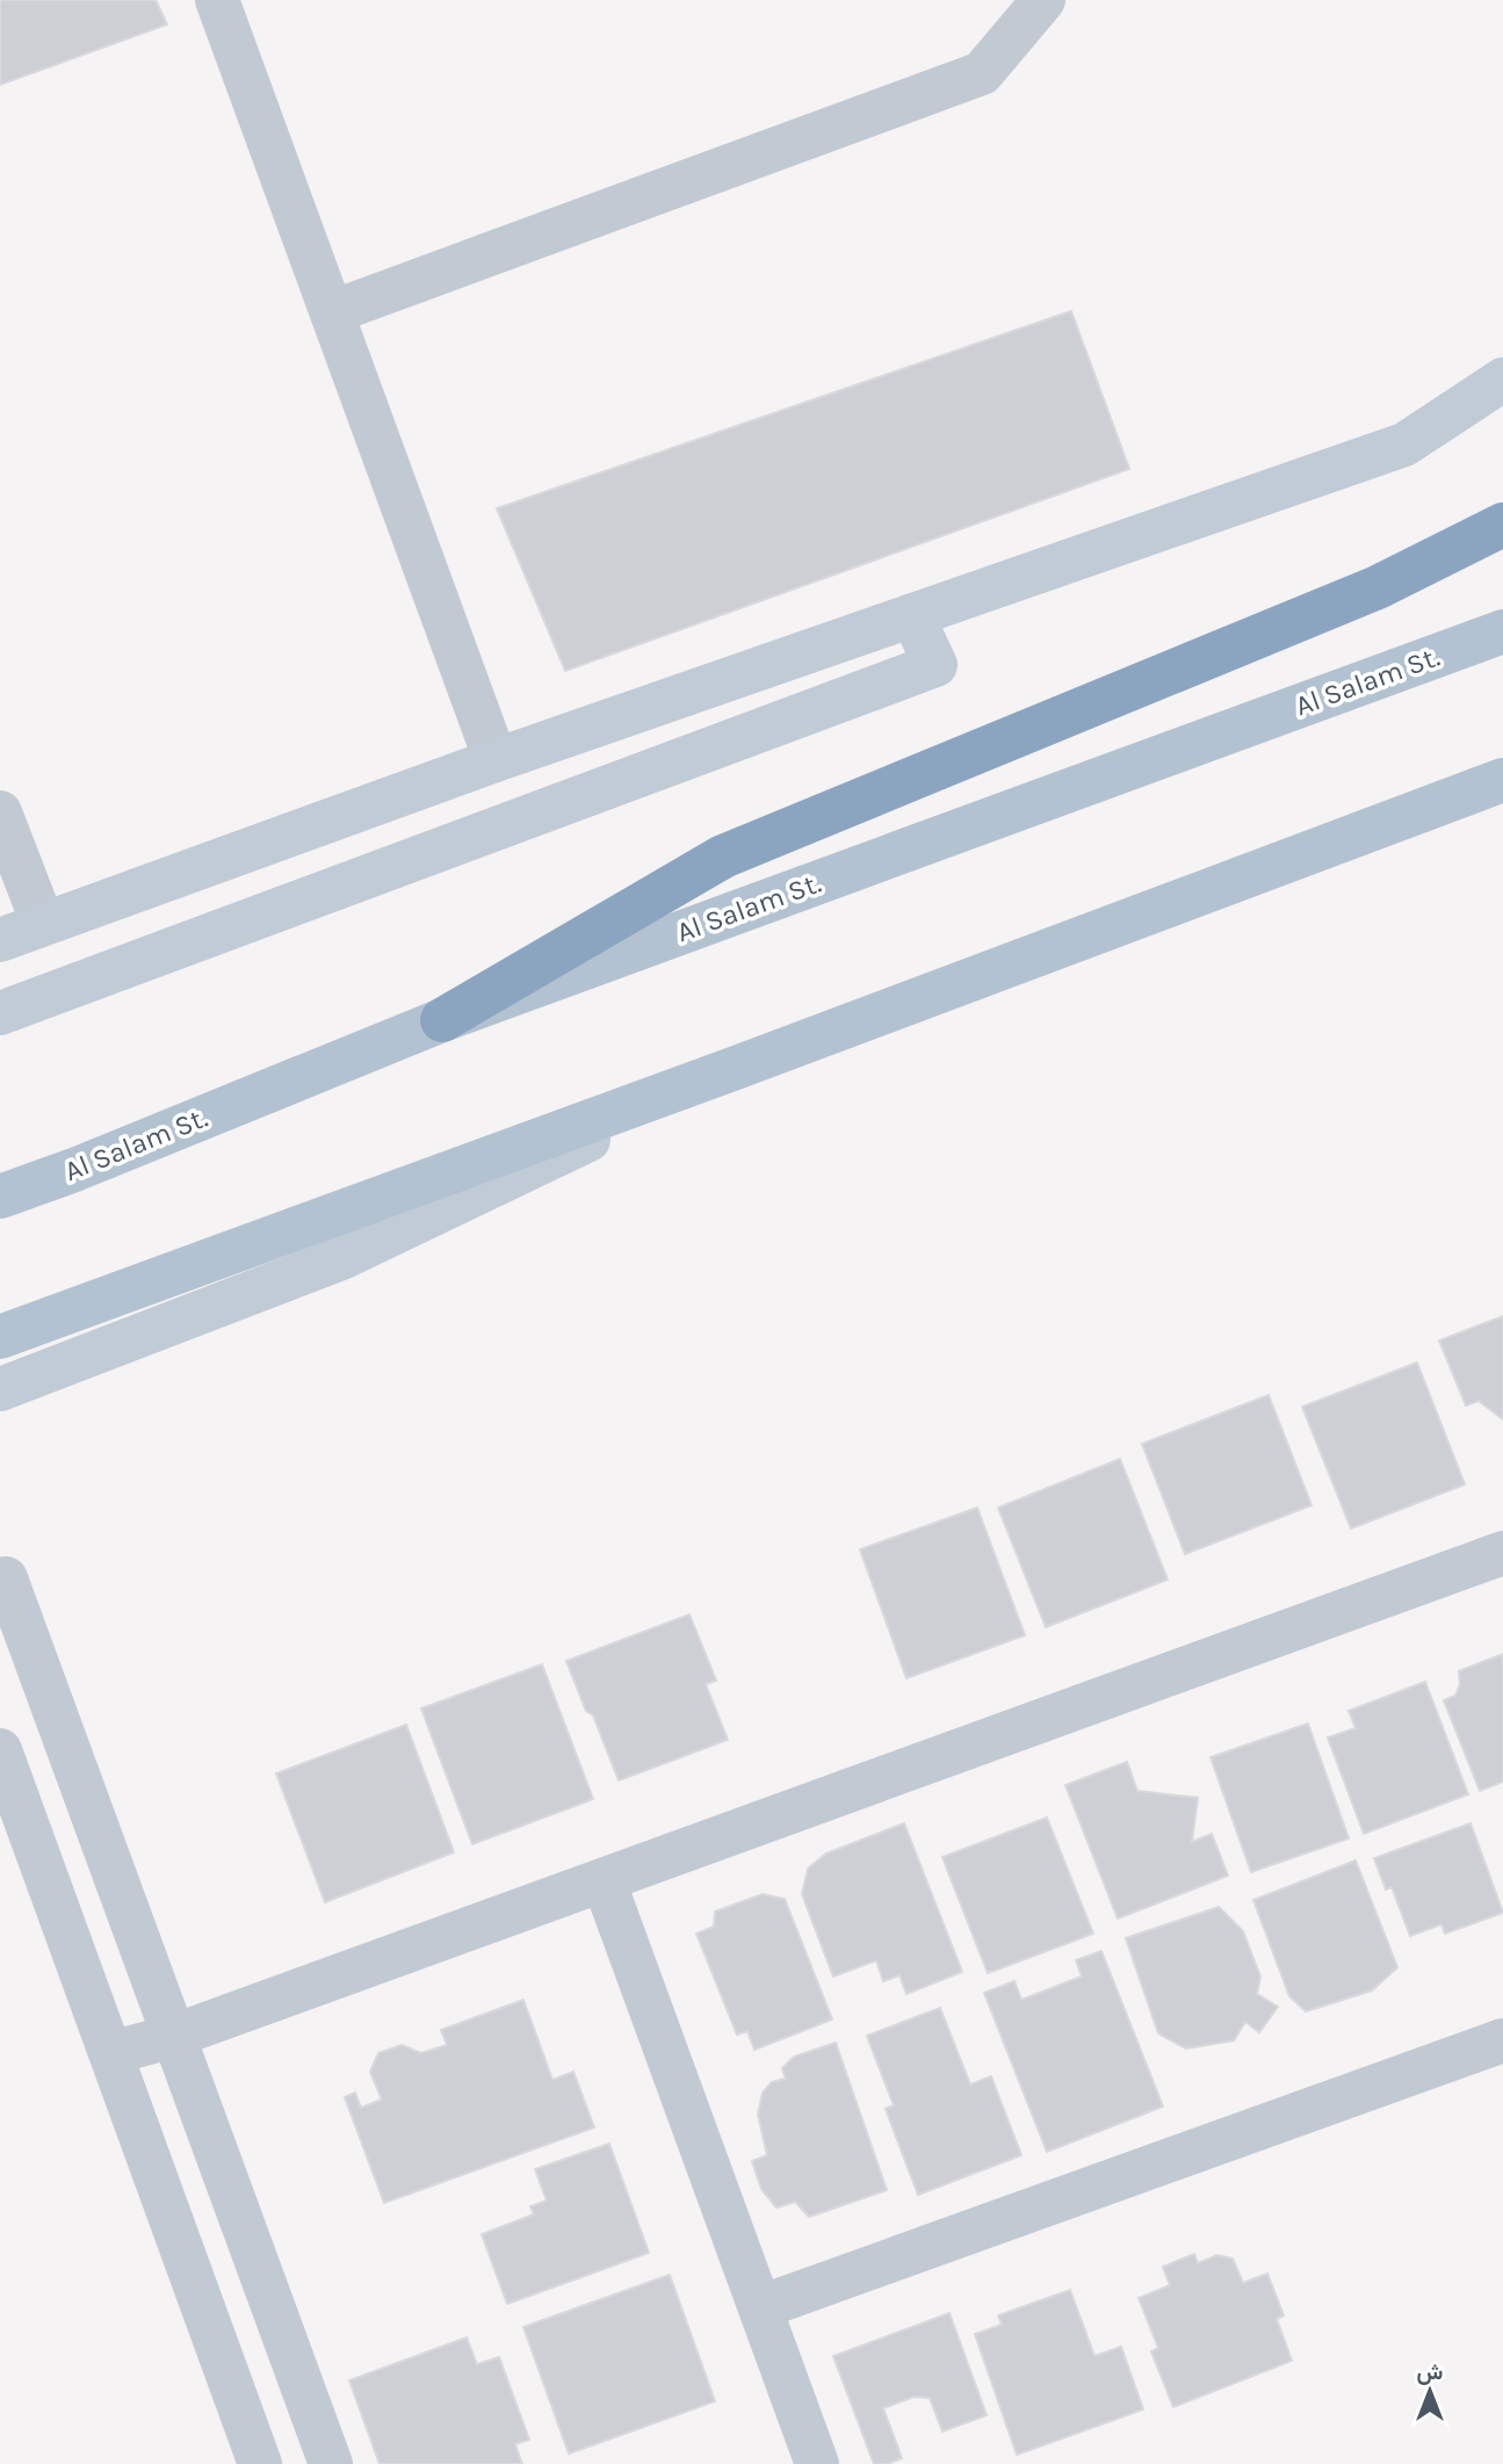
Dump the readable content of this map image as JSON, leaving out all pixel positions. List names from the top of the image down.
{
  "streets": {
    "main road": ["Al Salam St."]
  },
  "north": "top"
}
